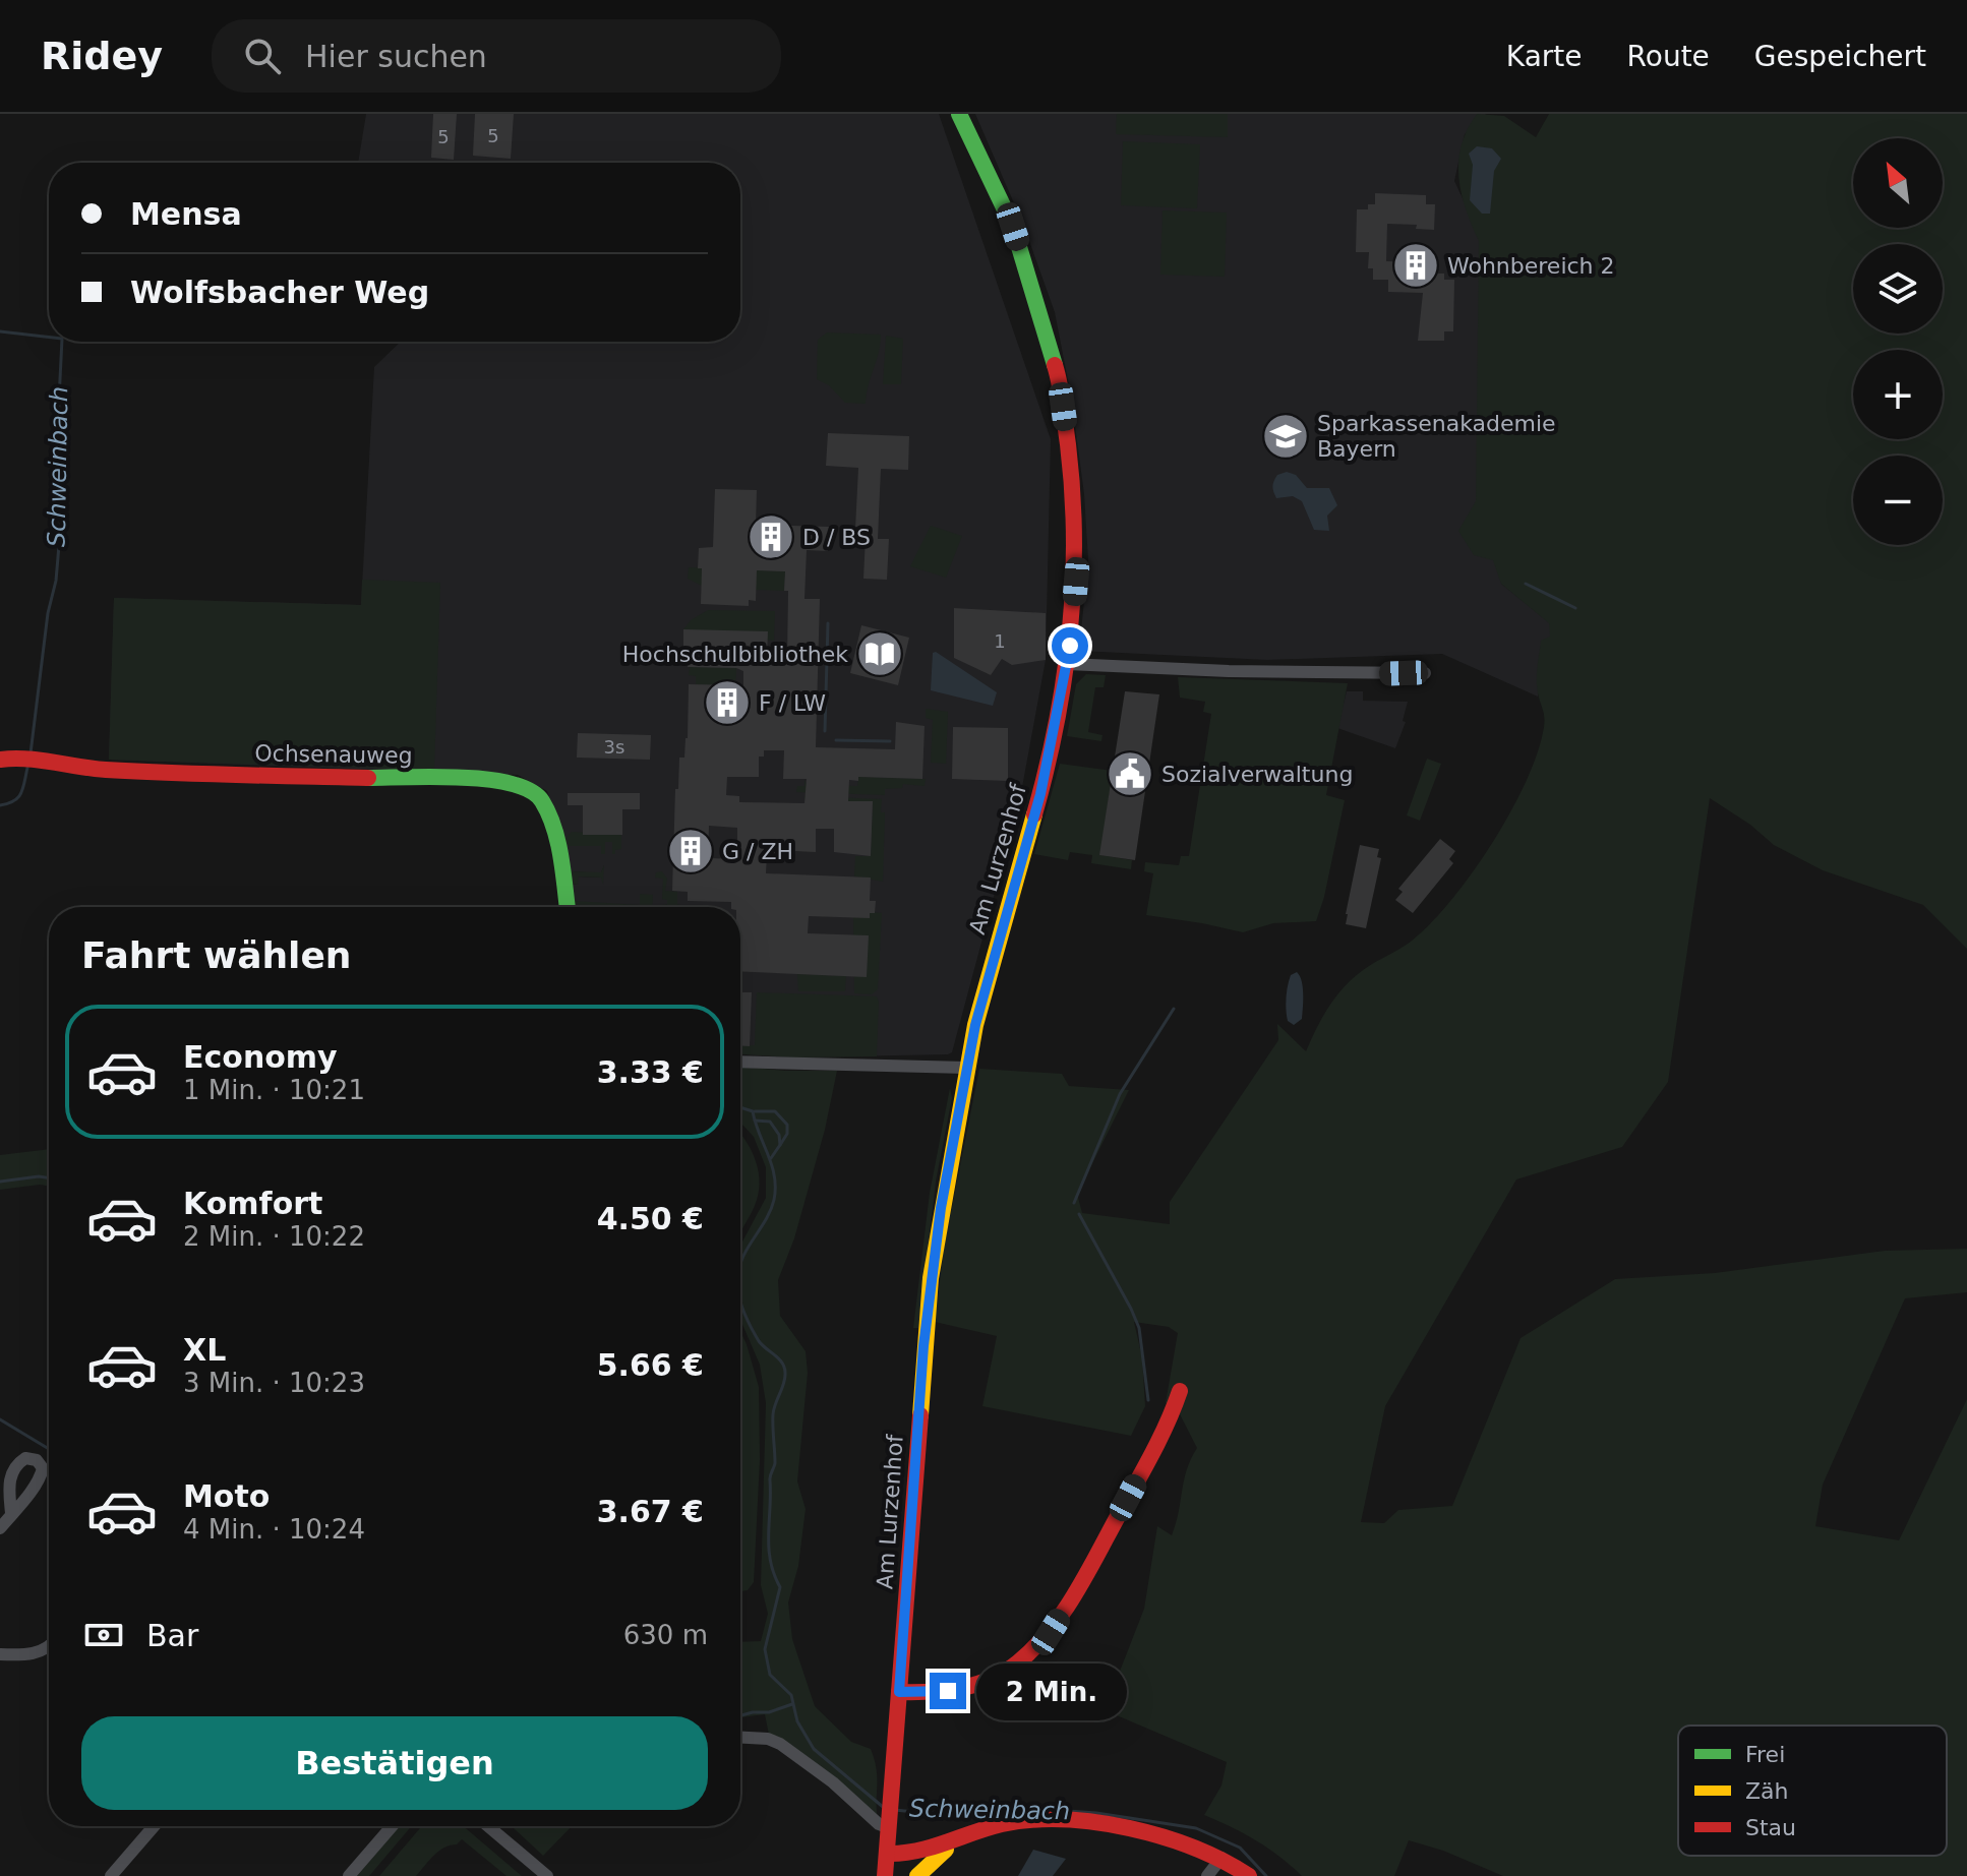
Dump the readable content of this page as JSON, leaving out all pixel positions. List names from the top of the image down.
{
  "streets": {
    "street": ["Ochsenauweg", "Am Lurzenhof"]
  },
  "water": ["Schweinbach"],
  "places": {
    "building": [
      "Wohnbereich 2",
      "D / BS",
      "F / LW",
      "G / ZH"
    ],
    "school or university": ["Sparkassenakademie Bayern"],
    "library": ["Hochschulbibliothek"],
    "public building": ["Sozialverwaltung"]
  },
  "house_numbers": [
    "5",
    "5",
    "1",
    "3s"
  ],
  "legend": ["Frei", "Zäh", "Stau"],
  "north": "top left",
  "page": {
    "header": "Ridey",
    "search": "Hier suchen",
    "nav": ["Karte", "Route", "Gespeichert"],
    "map_buttons": ["+", "−"],
    "banner": ["Mensa", "Wolfsbacher Weg"],
    "heading": "Fahrt wählen",
    "list": [
      {
        "name": "Economy",
        "note": "1 Min. · 10:21",
        "value": "3.33 €"
      },
      {
        "name": "Komfort",
        "note": "2 Min. · 10:22",
        "value": "4.50 €"
      },
      {
        "name": "XL",
        "note": "3 Min. · 10:23",
        "value": "5.66 €"
      },
      {
        "name": "Moto",
        "note": "4 Min. · 10:24",
        "value": "3.67 €"
      }
    ],
    "pay": ["Bar", "630 m"],
    "bubble": "2 Min.",
    "buttons": "Bestätigen"
  }
}
